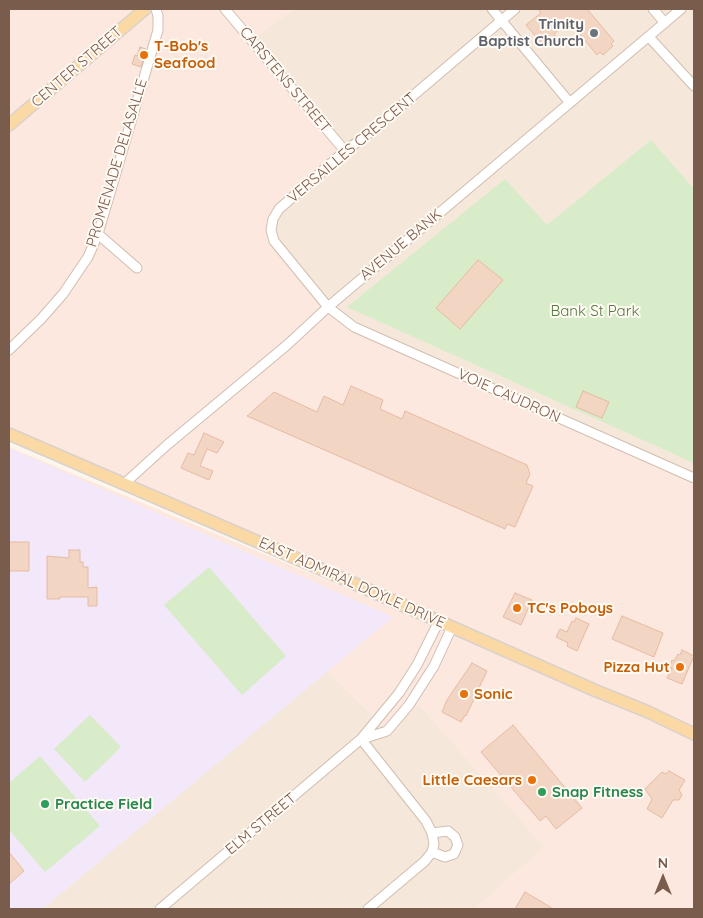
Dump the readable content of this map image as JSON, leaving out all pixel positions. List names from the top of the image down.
{
  "streets": {
    "main road": ["CENTER STREET", "EAST ADMIRAL DOYLE DRIVE"],
    "street": [
      "CARSTENS STREET",
      "VERSAILLES CRESCENT",
      "PROMENADE DELASALLE",
      "AVENUE BANK",
      "VOIE CAUDRON",
      "ELM STREET"
    ]
  },
  "crossings": [
    ["CARSTENS STREET", "VERSAILLES CRESCENT"],
    ["VERSAILLES CRESCENT", "AVENUE BANK"],
    ["VERSAILLES CRESCENT", "VOIE CAUDRON"],
    ["AVENUE BANK", "VOIE CAUDRON"],
    ["AVENUE BANK", "EAST ADMIRAL DOYLE DRIVE"],
    ["EAST ADMIRAL DOYLE DRIVE", "ELM STREET"]
  ],
  "parks": ["Bank St Park"],
  "places": [
    "Trinity Baptist Church",
    "T-Bob's Seafood",
    "TC's Poboys",
    "Pizza Hut",
    "Sonic",
    "Little Caesars",
    "Snap Fitness",
    "Practice Field"
  ],
  "north": "top"
}
